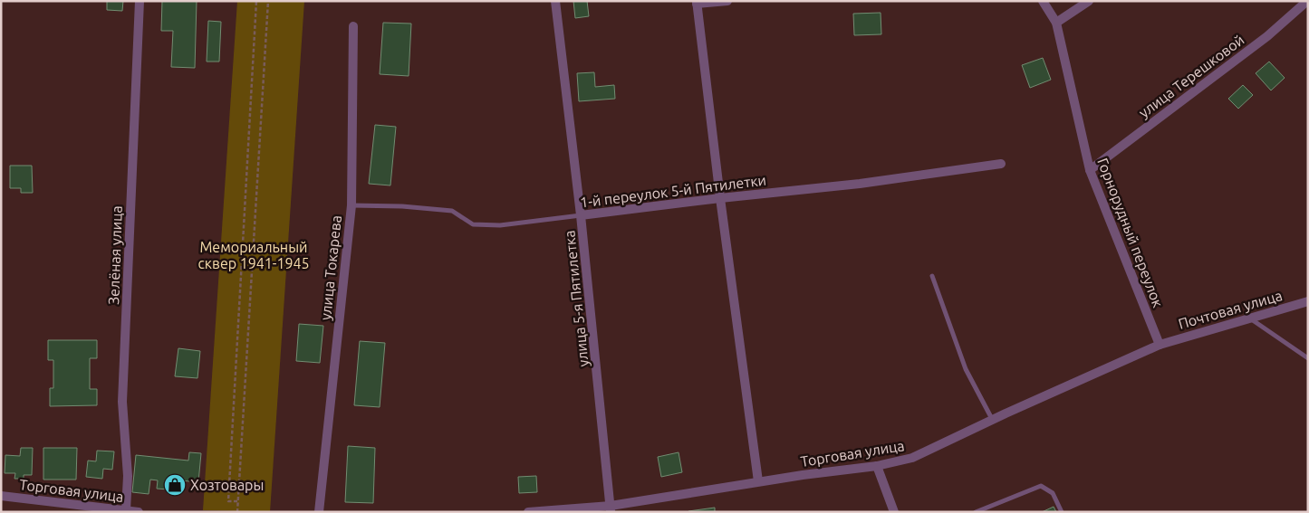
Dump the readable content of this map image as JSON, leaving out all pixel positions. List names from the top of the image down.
{
  "streets": {
    "street": [
      "улица Терешковой",
      "1-й переулок 5-й Пятилетки",
      "Горнорудный переулок",
      "Зелёная улица",
      "улица Токарева",
      "улица 5-я Пятилетка",
      "Почтовая улица",
      "Торговая улица"
    ]
  },
  "crossings": [
    ["улица Терешковой", "Горнорудный переулок"],
    ["1-й переулок 5-й Пятилетки", "улица Токарева"],
    ["1-й переулок 5-й Пятилетки", "улица 5-я Пятилетка"],
    ["Горнорудный переулок", "Почтовая улица"],
    ["Горнорудный переулок", "Торговая улица"],
    ["Зелёная улица", "Торговая улица"],
    ["улица 5-я Пятилетка", "Торговая улица"],
    ["Почтовая улица", "Торговая улица"]
  ],
  "parks": ["Мемориальный сквер 1941-1945"],
  "places": {
    "shop": ["Хозтовары"]
  }
}
